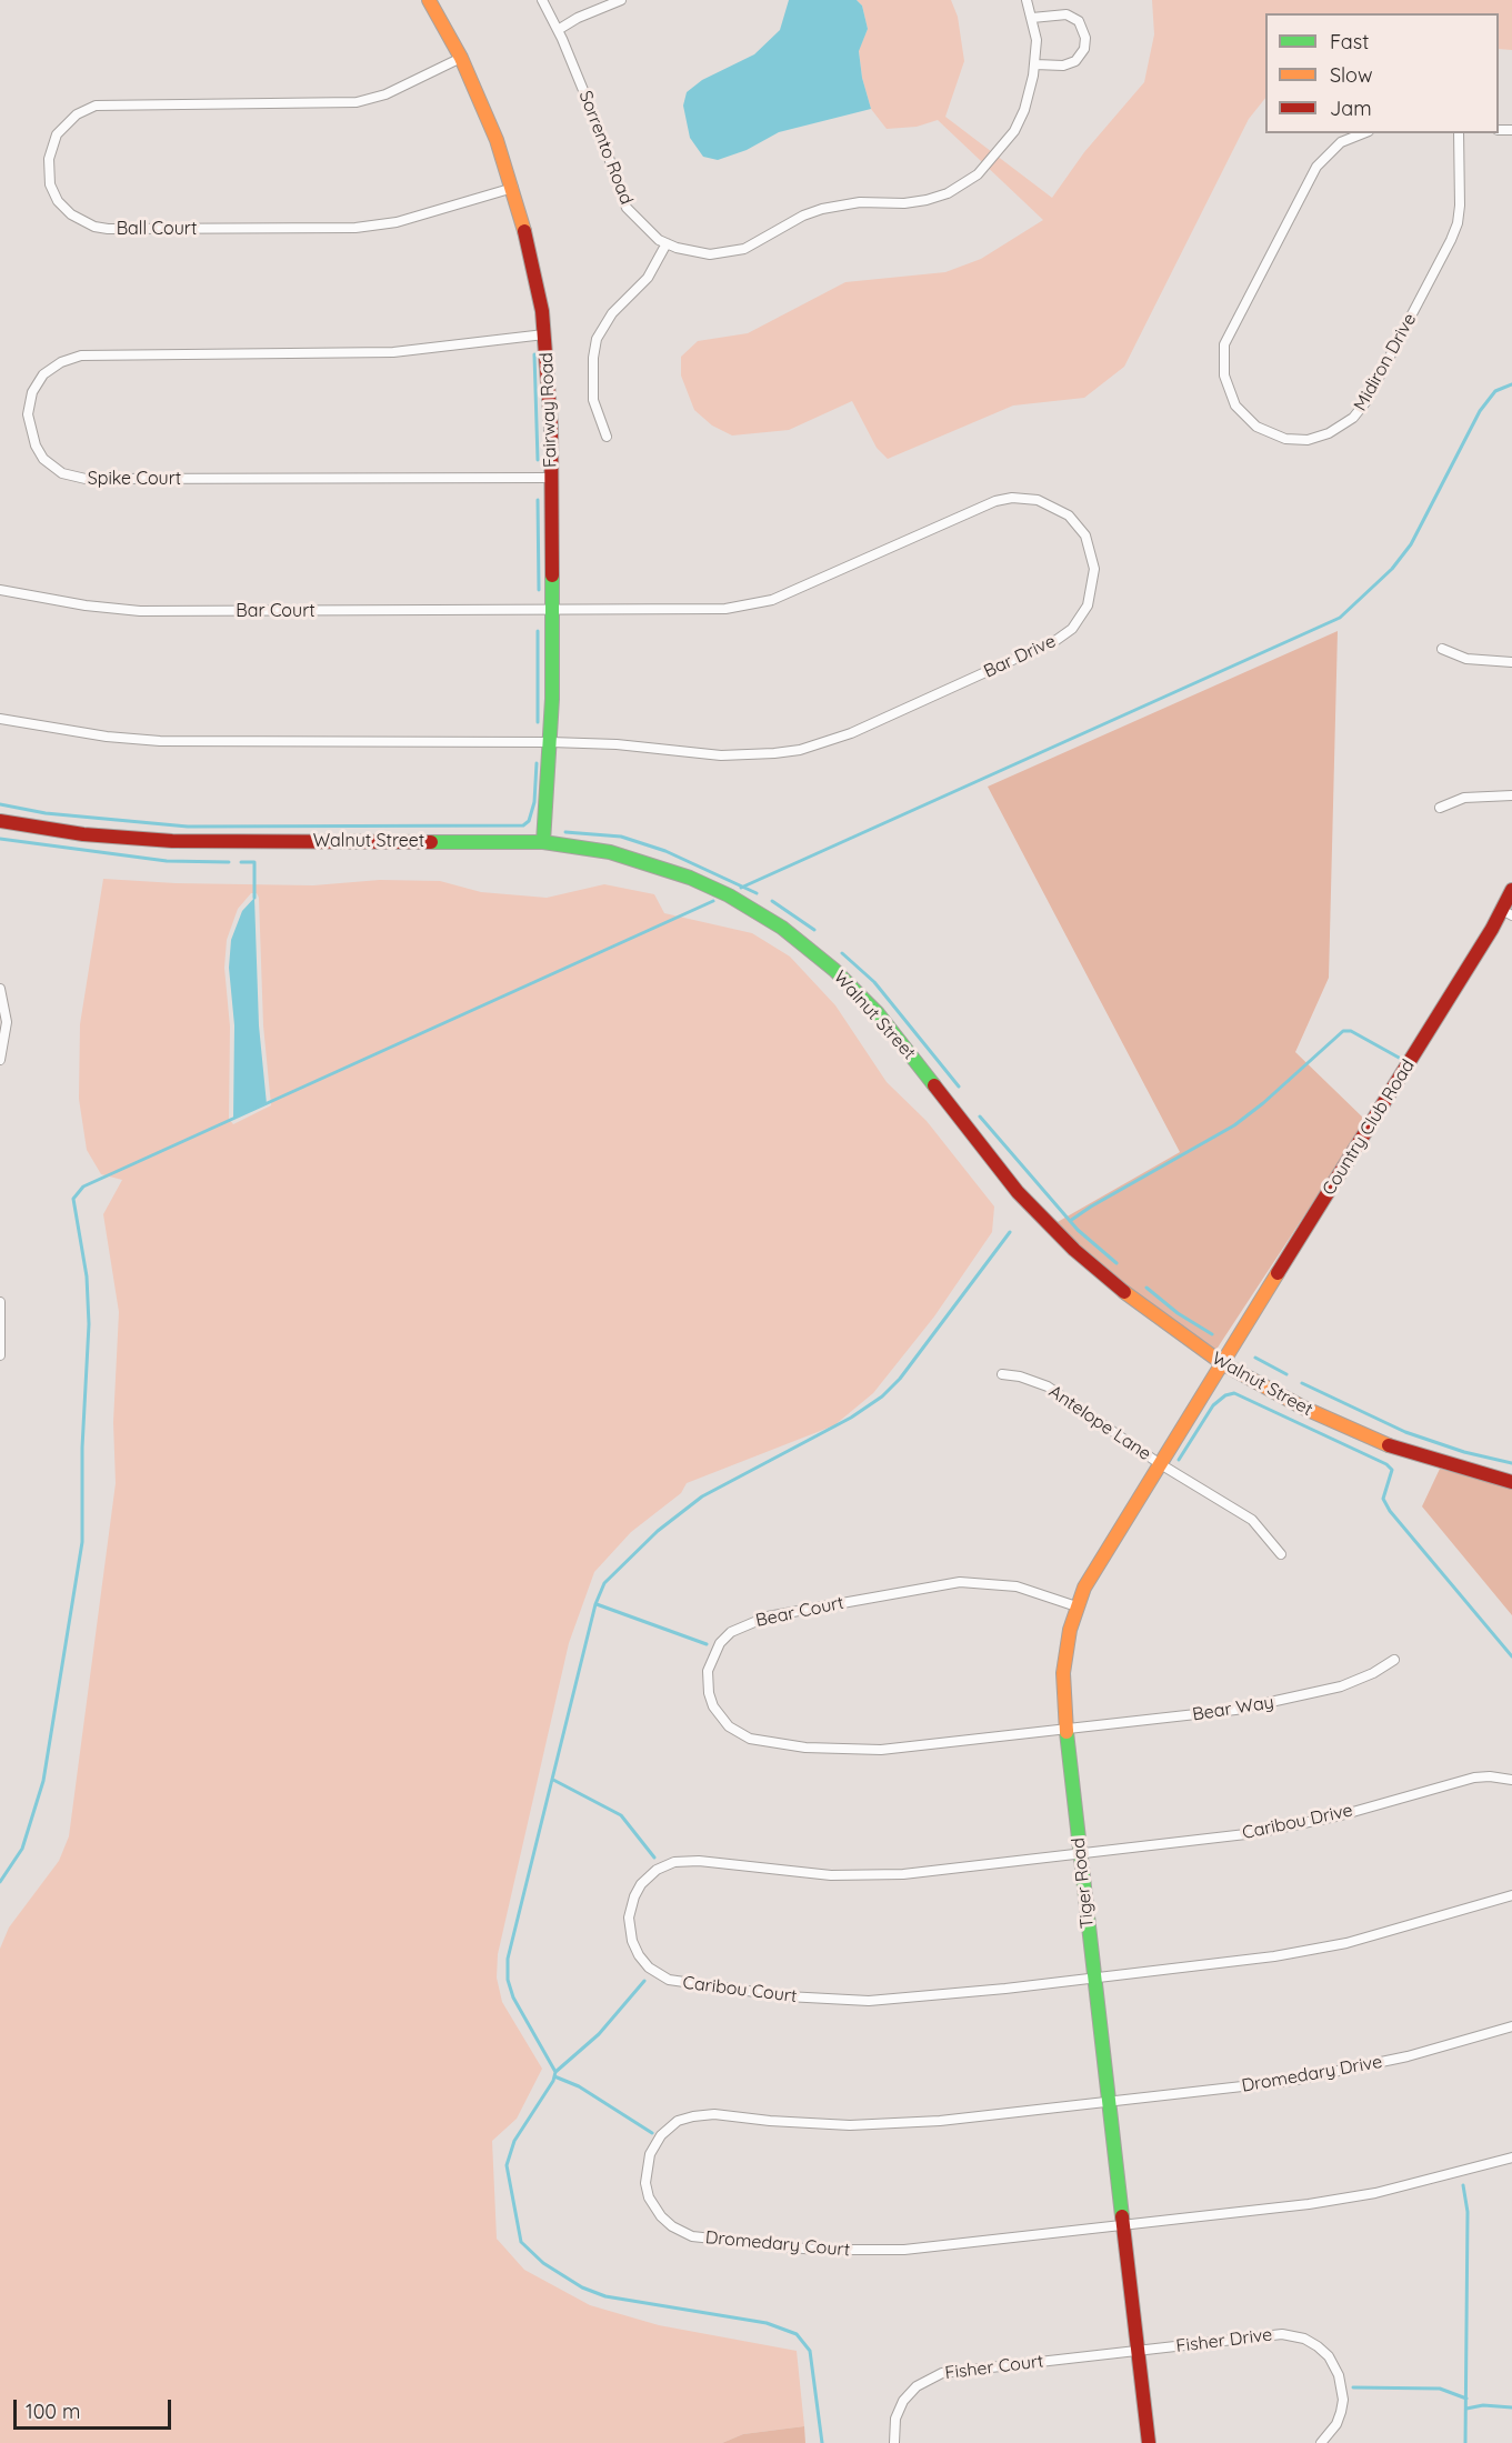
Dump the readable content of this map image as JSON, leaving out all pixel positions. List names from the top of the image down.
{
  "streets": {
    "street": [
      "Sorrento Road",
      "Ball Court",
      "Midiron Drive",
      "Fairway Road",
      "Spike Court",
      "Bar Court",
      "Bar Drive",
      "Walnut Street",
      "Country Club Road",
      "Antelope Lane",
      "Bear Court",
      "Bear Way",
      "Caribou Drive",
      "Tiger Road",
      "Caribou Court",
      "Dromedary Drive",
      "Dromedary Court",
      "Fisher Drive",
      "Fisher Court"
    ]
  },
  "crossings": [
    ["Ball Court", "Fairway Road"],
    ["Fairway Road", "Spike Court"],
    ["Fairway Road", "Bar Court"],
    ["Fairway Road", "Bar Drive"],
    ["Fairway Road", "Walnut Street"],
    ["Bar Court", "Bar Drive"],
    ["Walnut Street", "Country Club Road"],
    ["Walnut Street", "Tiger Road"],
    ["Country Club Road", "Tiger Road"],
    ["Antelope Lane", "Tiger Road"],
    ["Bear Court", "Bear Way"],
    ["Bear Court", "Tiger Road"],
    ["Bear Way", "Tiger Road"],
    ["Caribou Drive", "Tiger Road"],
    ["Caribou Drive", "Caribou Court"],
    ["Tiger Road", "Caribou Court"],
    ["Tiger Road", "Dromedary Drive"],
    ["Tiger Road", "Dromedary Court"],
    ["Tiger Road", "Fisher Drive"],
    ["Tiger Road", "Fisher Court"],
    ["Dromedary Drive", "Dromedary Court"],
    ["Fisher Drive", "Fisher Court"]
  ],
  "legend": ["Fast", "Slow", "Jam"],
  "scale_bar": "100 m"
}
